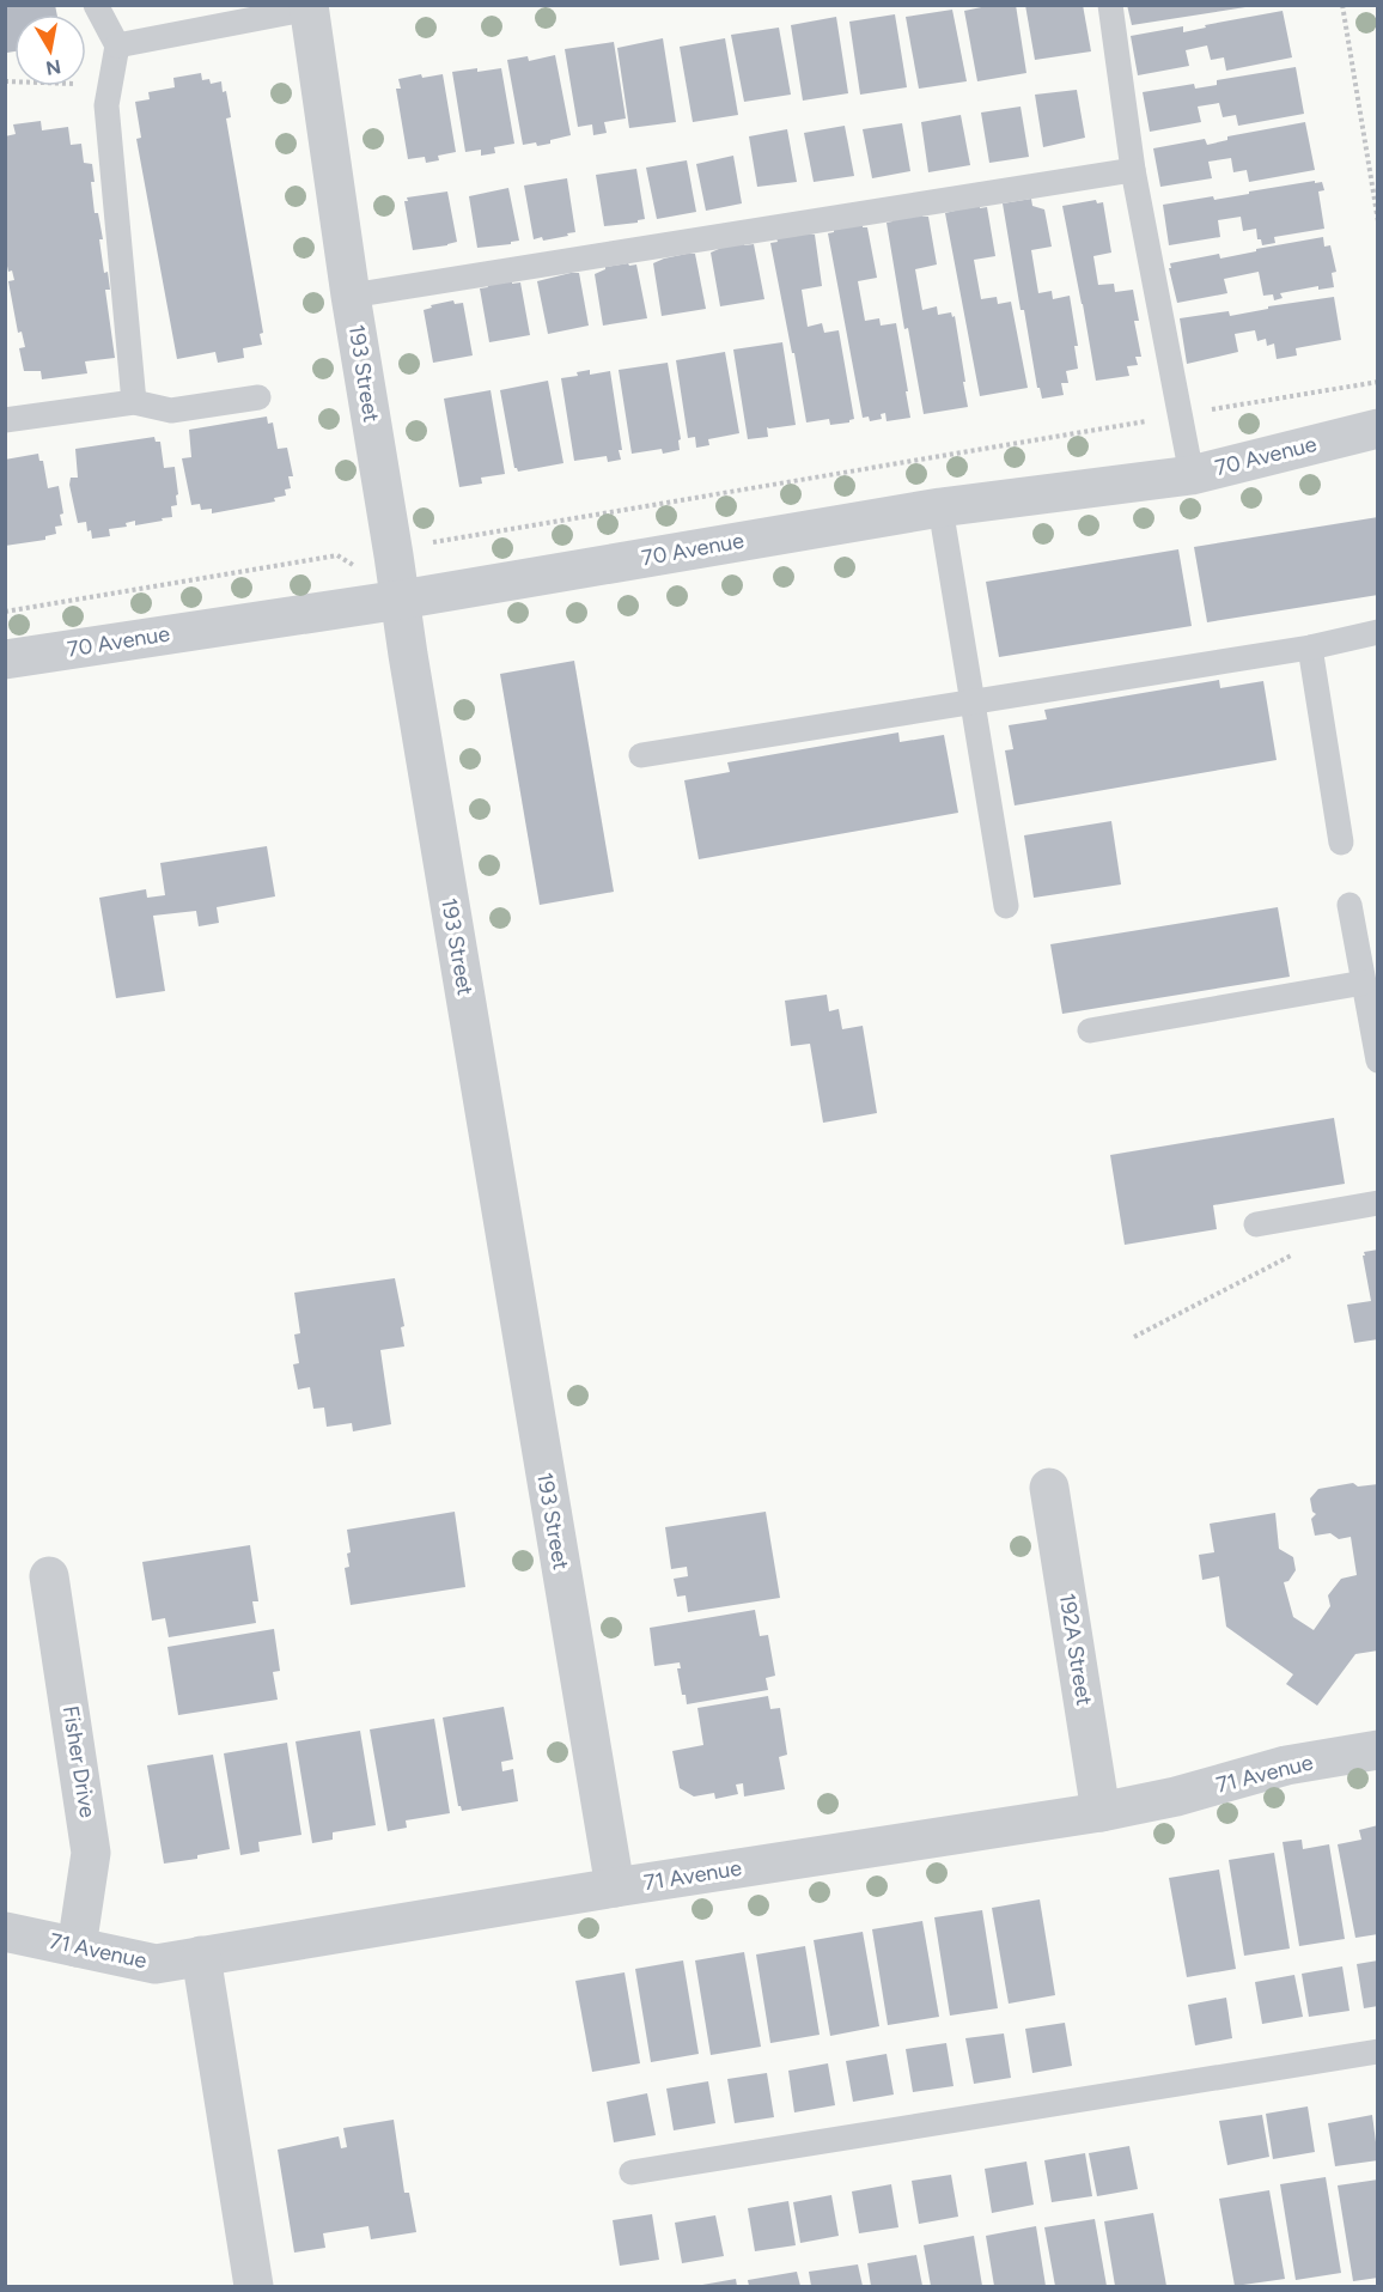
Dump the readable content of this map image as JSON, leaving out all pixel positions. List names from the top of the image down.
{
  "streets": {
    "street": [
      "193 Street",
      "70 Avenue",
      "192A Street",
      "Fisher Drive",
      "71 Avenue"
    ]
  },
  "crossings": [
    ["193 Street", "70 Avenue"],
    ["193 Street", "71 Avenue"],
    ["192A Street", "71 Avenue"],
    ["Fisher Drive", "71 Avenue"]
  ],
  "north": "bottom"
}
